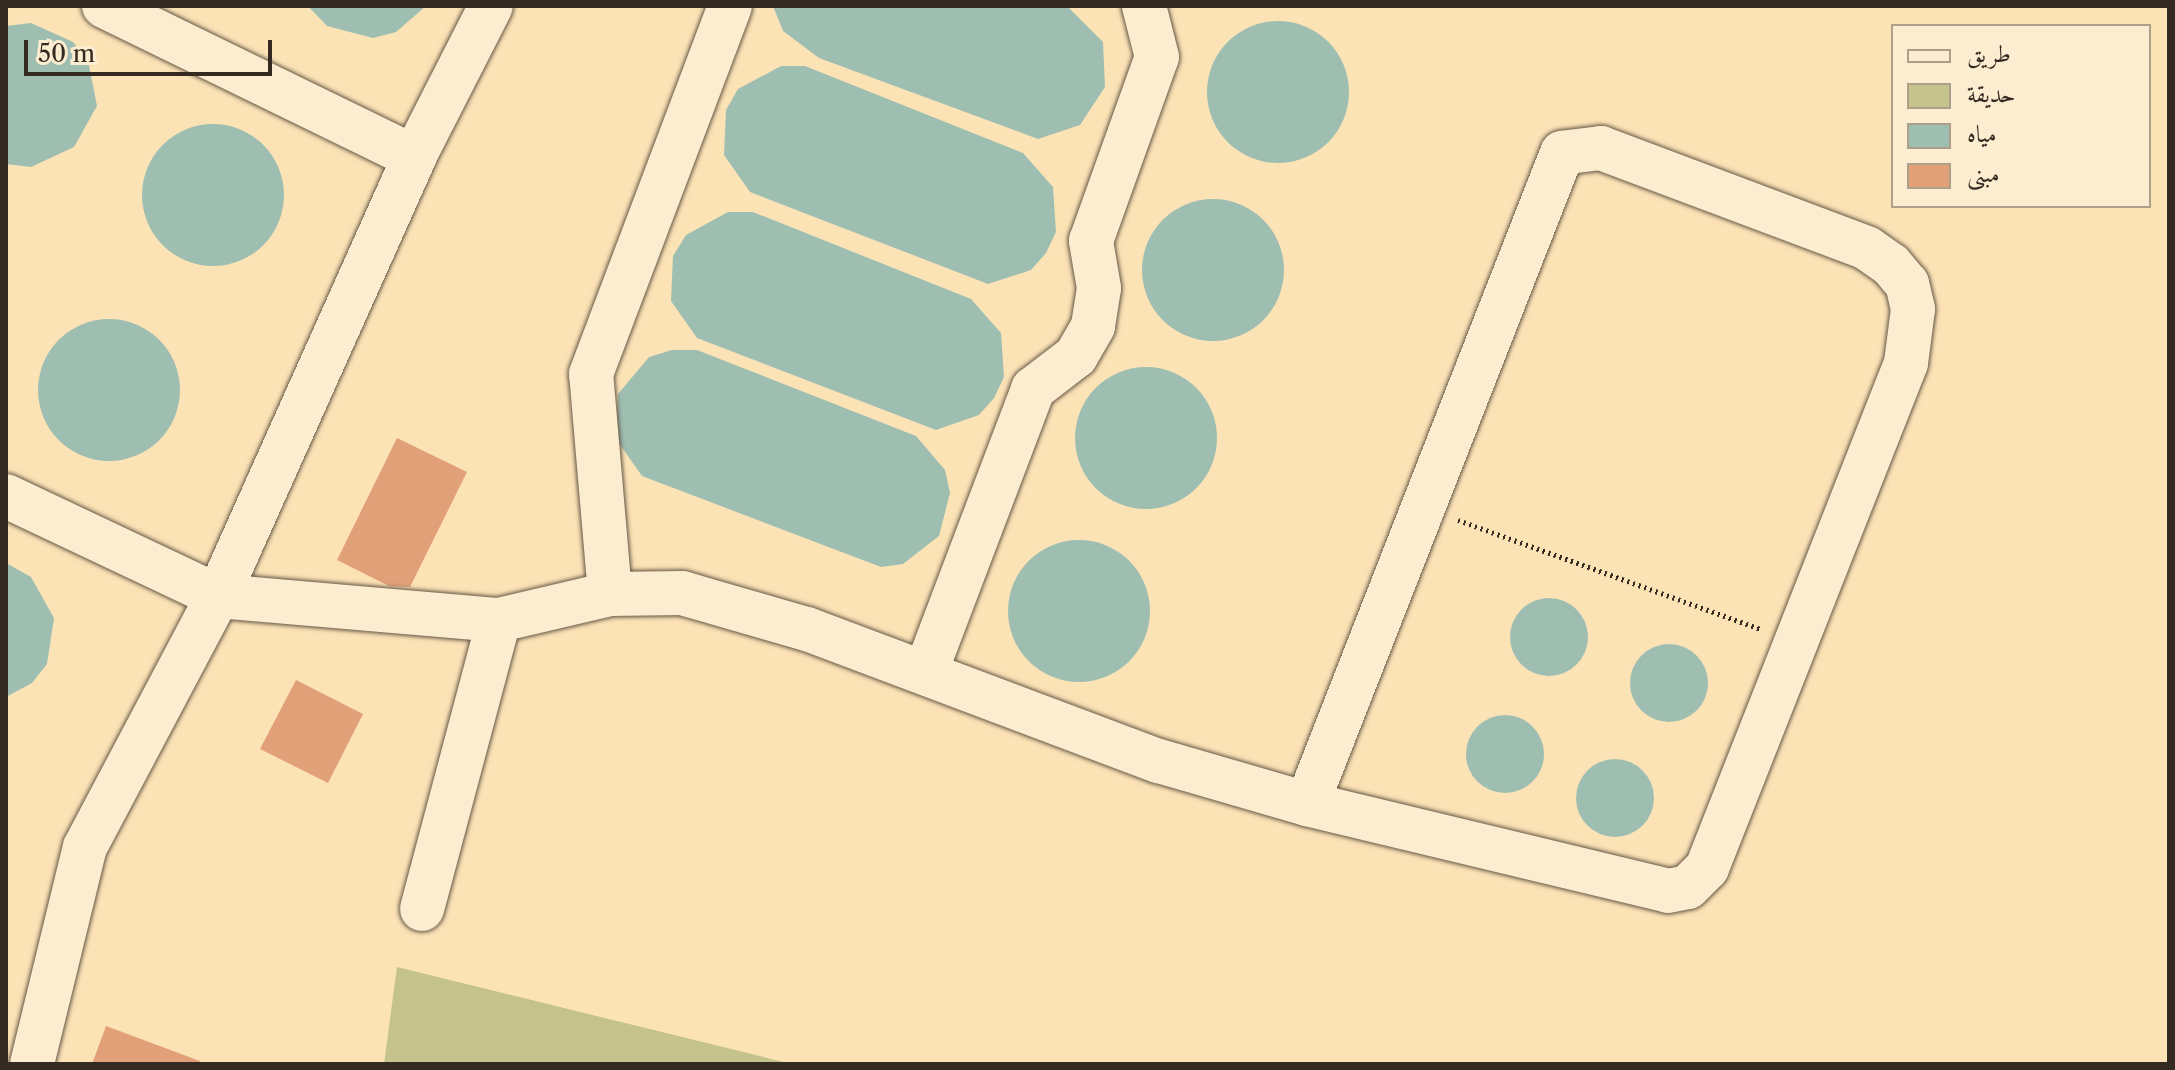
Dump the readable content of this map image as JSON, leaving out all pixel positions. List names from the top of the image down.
{
  "legend": [
    "طريق",
    "حديقة",
    "مياه",
    "مبنى"
  ],
  "scale_bar": "50 m"
}
